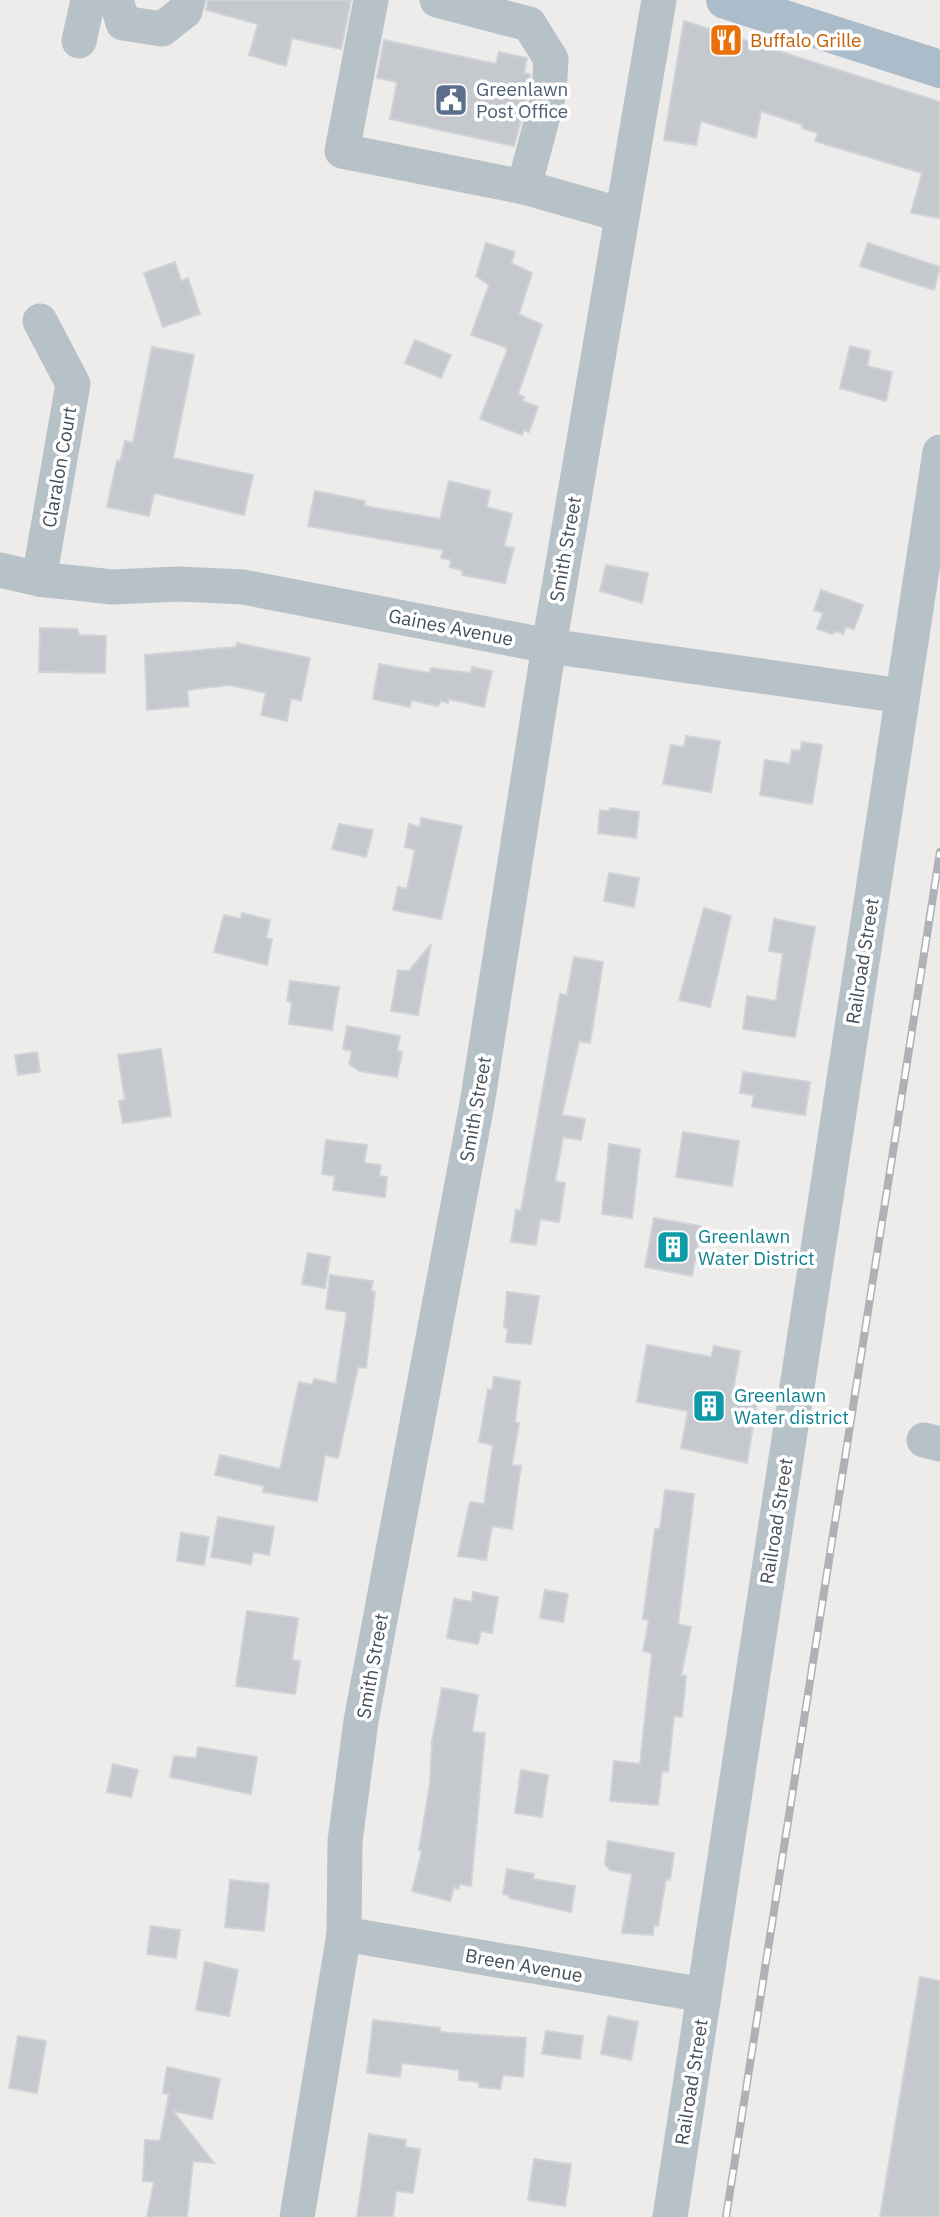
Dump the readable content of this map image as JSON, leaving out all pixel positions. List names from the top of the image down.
{
  "streets": {
    "street": [
      "Claralon Court",
      "Smith Street",
      "Gaines Avenue",
      "Railroad Street",
      "Breen Avenue"
    ]
  },
  "crossings": [
    ["Claralon Court", "Gaines Avenue"],
    ["Smith Street", "Gaines Avenue"],
    ["Smith Street", "Breen Avenue"],
    ["Gaines Avenue", "Railroad Street"],
    ["Railroad Street", "Breen Avenue"]
  ],
  "places": {
    "restaurant": ["Buffalo Grille"],
    "public building": ["Greenlawn Post Office"],
    "building": ["Greenlawn Water District", "Greenlawn Water district"]
  }
}
